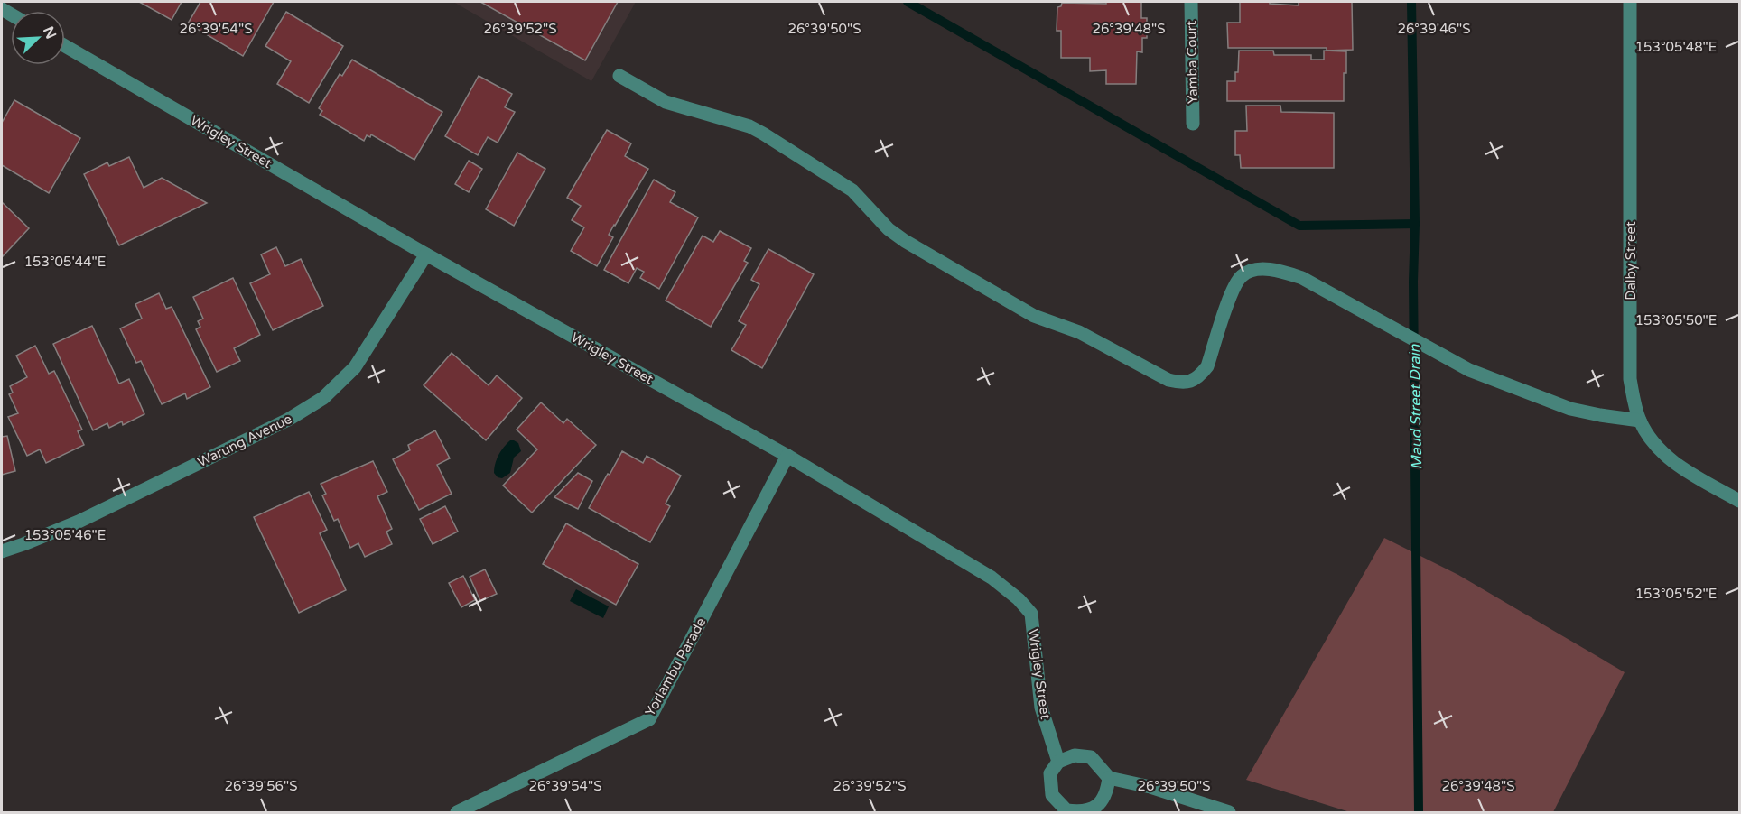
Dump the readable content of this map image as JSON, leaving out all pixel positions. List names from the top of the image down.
{
  "streets": {
    "street": [
      "Yamba Court",
      "Wrigley Street",
      "Dalby Street",
      "Warung Avenue",
      "Yorlambu Parade"
    ]
  },
  "crossings": [
    ["Wrigley Street", "Warung Avenue"],
    ["Wrigley Street", "Yorlambu Parade"]
  ],
  "water": ["Maud Street Drain"],
  "north": "top right",
  "coordinates": [
    "26°39'54\"S",
    "26°39'52\"S",
    "26°39'50\"S",
    "26°39'48\"S",
    "26°39'46\"S",
    "153°05'48\"E",
    "153°05'44\"E",
    "153°05'50\"E",
    "153°05'46\"E",
    "153°05'52\"E",
    "26°39'56\"S"
  ]
}
